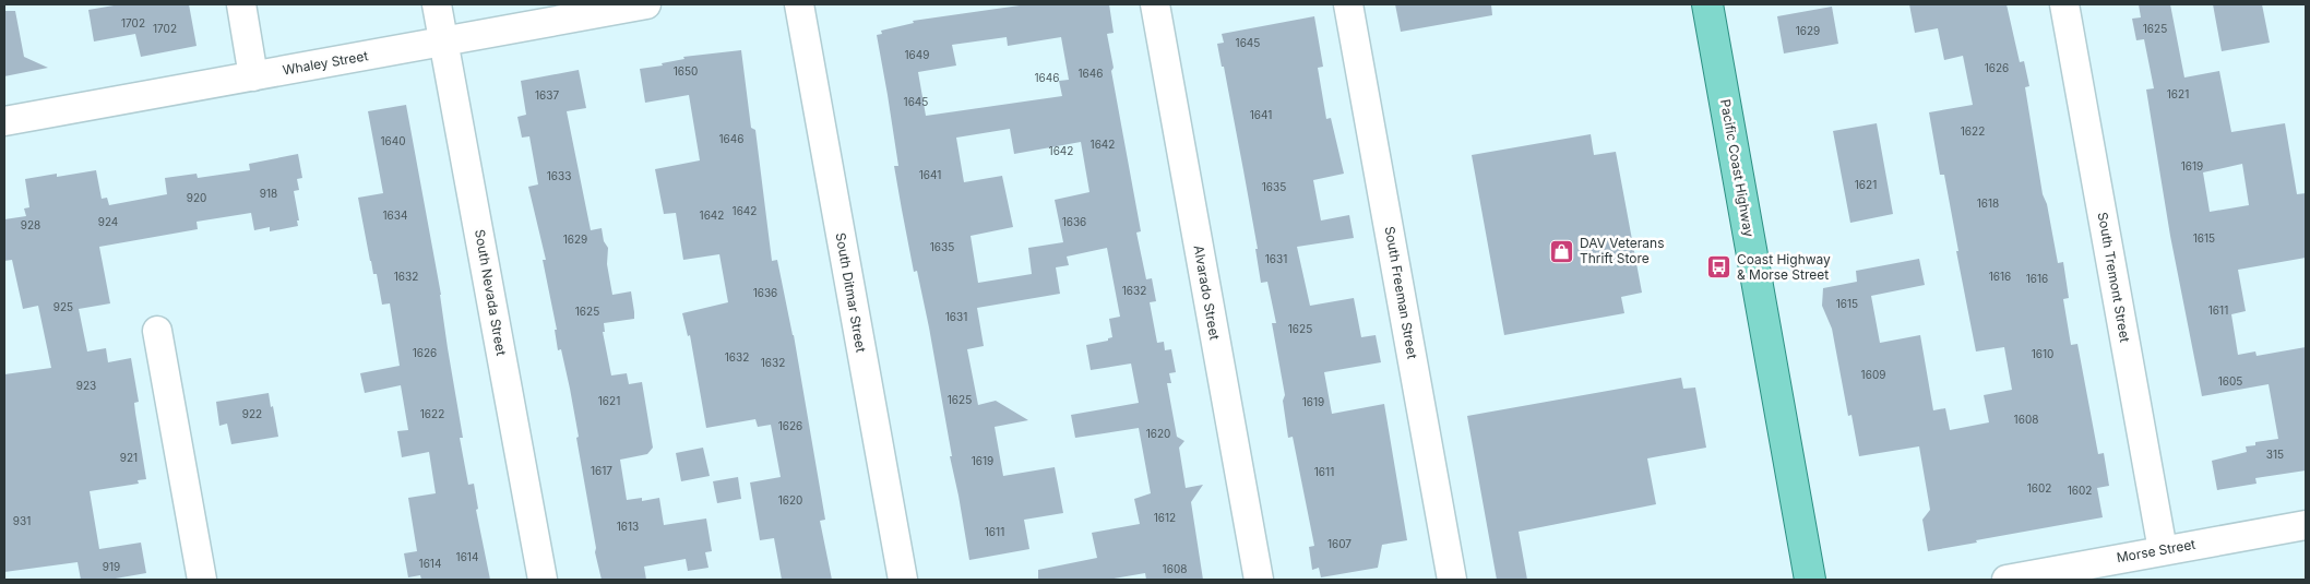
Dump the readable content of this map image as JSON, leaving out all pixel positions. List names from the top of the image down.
{
  "streets": {
    "main road": ["Pacific Coast Highway"],
    "street": [
      "Whaley Street",
      "South Tremont Street",
      "South Nevada Street",
      "South Ditmar Street",
      "Alvarado Street",
      "South Freeman Street",
      "Morse Street"
    ]
  },
  "crossings": [
    ["Whaley Street", "South Nevada Street"],
    ["South Tremont Street", "Morse Street"]
  ],
  "places": {
    "shop": ["DAV Veterans Thrift Store"],
    "bus stop": ["Coast Highway & Morse Street"]
  },
  "house_numbers": [
    "1702",
    "1702",
    "1625",
    "1629",
    "1645",
    "1649",
    "1626",
    "1650",
    "1646",
    "1646",
    "1621",
    "1637",
    "1645",
    "1641",
    "1622",
    "1646",
    "1640",
    "1642",
    "1642",
    "1619",
    "1641",
    "1633",
    "1621",
    "1635",
    "918",
    "920",
    "1618",
    "1642",
    "1634",
    "1642",
    "924",
    "1636",
    "928",
    "1615",
    "1629",
    "1635",
    "1631",
    "1632",
    "1616",
    "1616",
    "1632",
    "1636",
    "1615",
    "925",
    "1611",
    "1625",
    "1631",
    "1625",
    "1626",
    "1610",
    "1632",
    "1632",
    "1609",
    "1605",
    "923",
    "1625",
    "1621",
    "1619",
    "922",
    "1622",
    "1608",
    "1626",
    "1620",
    "315",
    "921",
    "1619",
    "1617",
    "1611",
    "1602",
    "1602",
    "1620",
    "1612",
    "931",
    "1613",
    "1611",
    "1607",
    "1614",
    "1614",
    "919",
    "1608"
  ]
}
